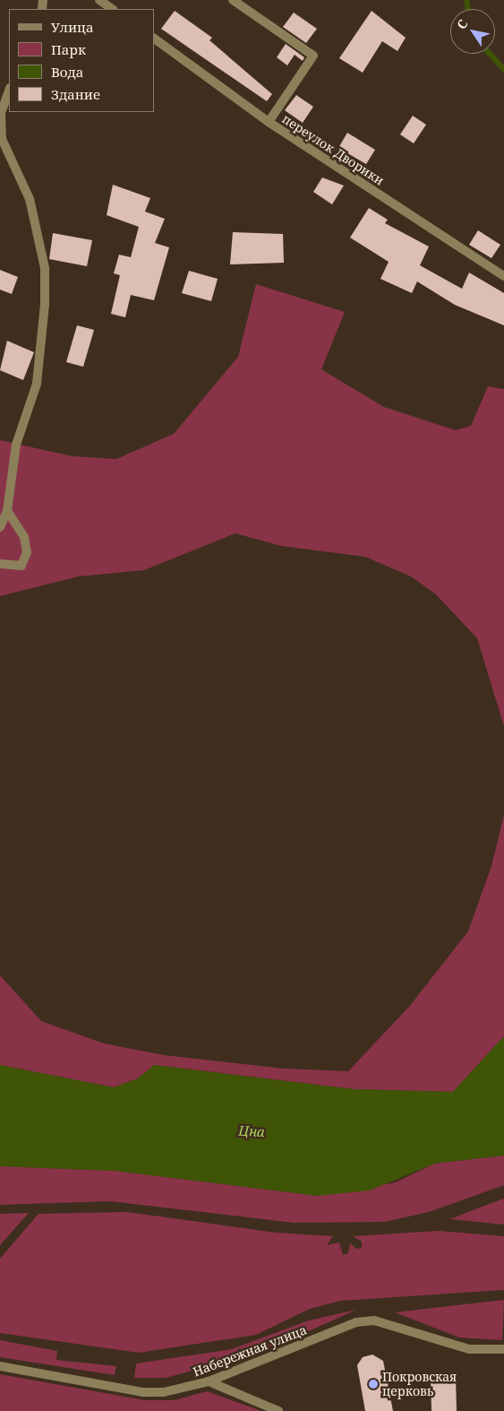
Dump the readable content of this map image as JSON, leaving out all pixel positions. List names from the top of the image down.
{
  "streets": {
    "street": ["переулок Дворики", "Набережная улица"]
  },
  "water": ["Цна"],
  "places": ["Покровская церковь"],
  "legend": [
    "Улица",
    "Парк",
    "Вода",
    "Здание"
  ],
  "north": "top left"
}
